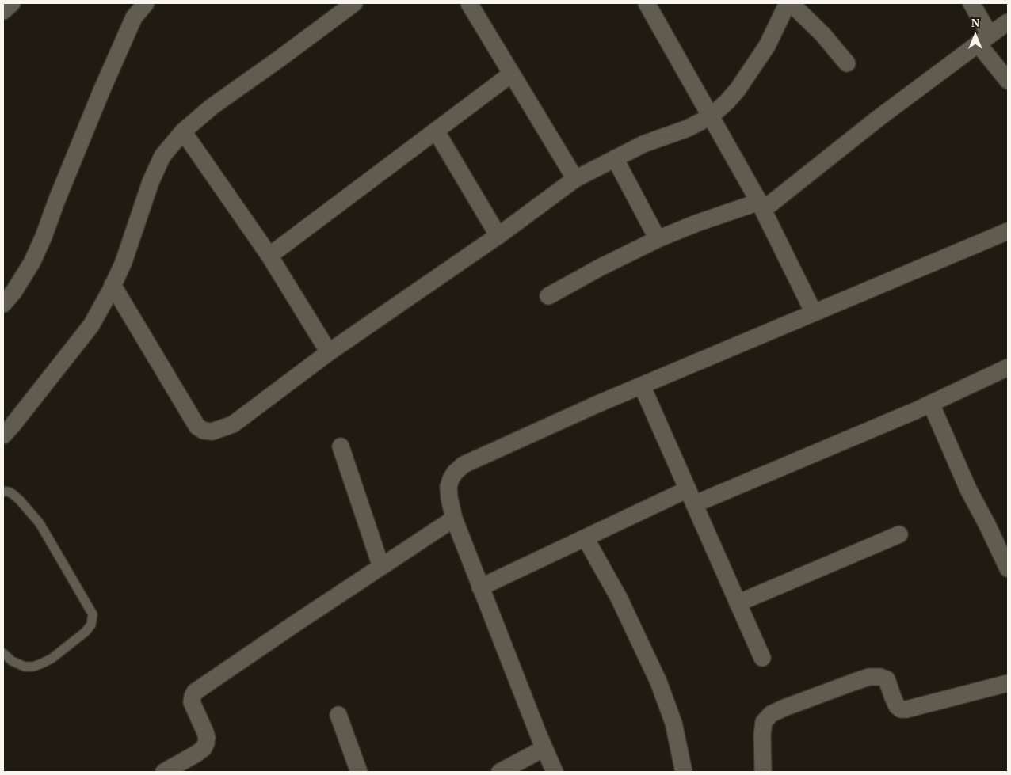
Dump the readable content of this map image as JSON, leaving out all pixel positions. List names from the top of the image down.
{
  "north": "top"
}
